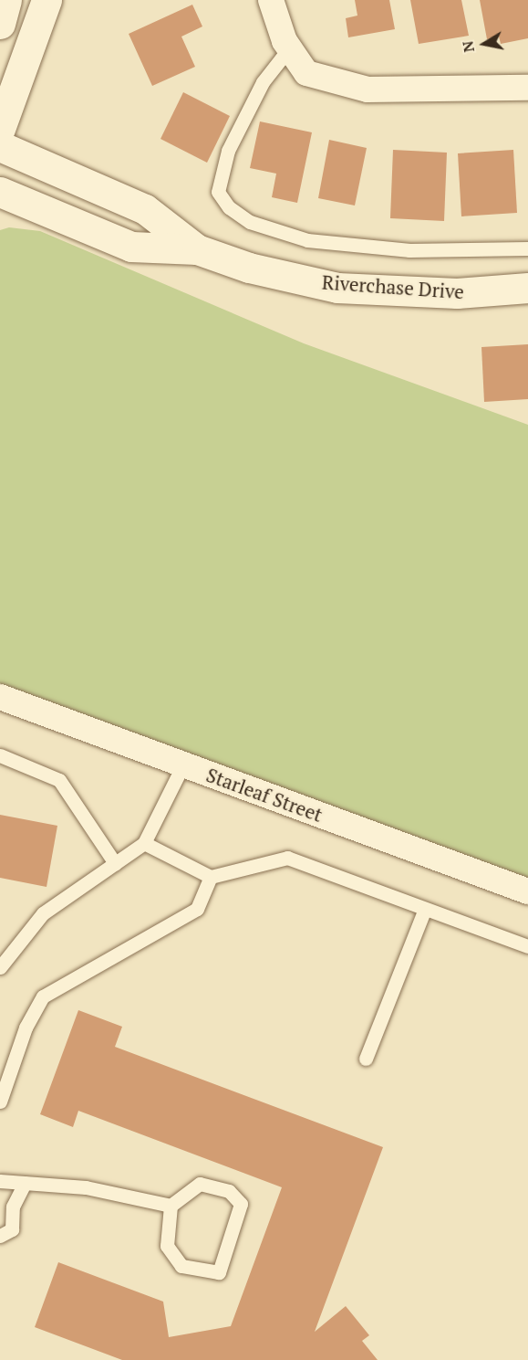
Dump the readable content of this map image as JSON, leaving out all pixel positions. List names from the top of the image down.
{
  "streets": {
    "street": ["Riverchase Drive", "Starleaf Street"]
  },
  "north": "left"
}
